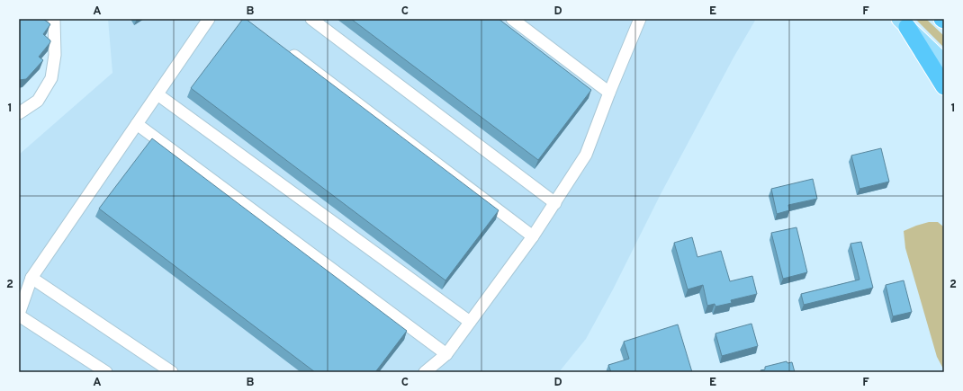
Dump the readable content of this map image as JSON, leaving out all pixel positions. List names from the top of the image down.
{
  "grid": {
    "columns": [
      "A",
      "B",
      "C",
      "D",
      "E",
      "F"
    ],
    "rows": ["1", "2"]
  }
}
